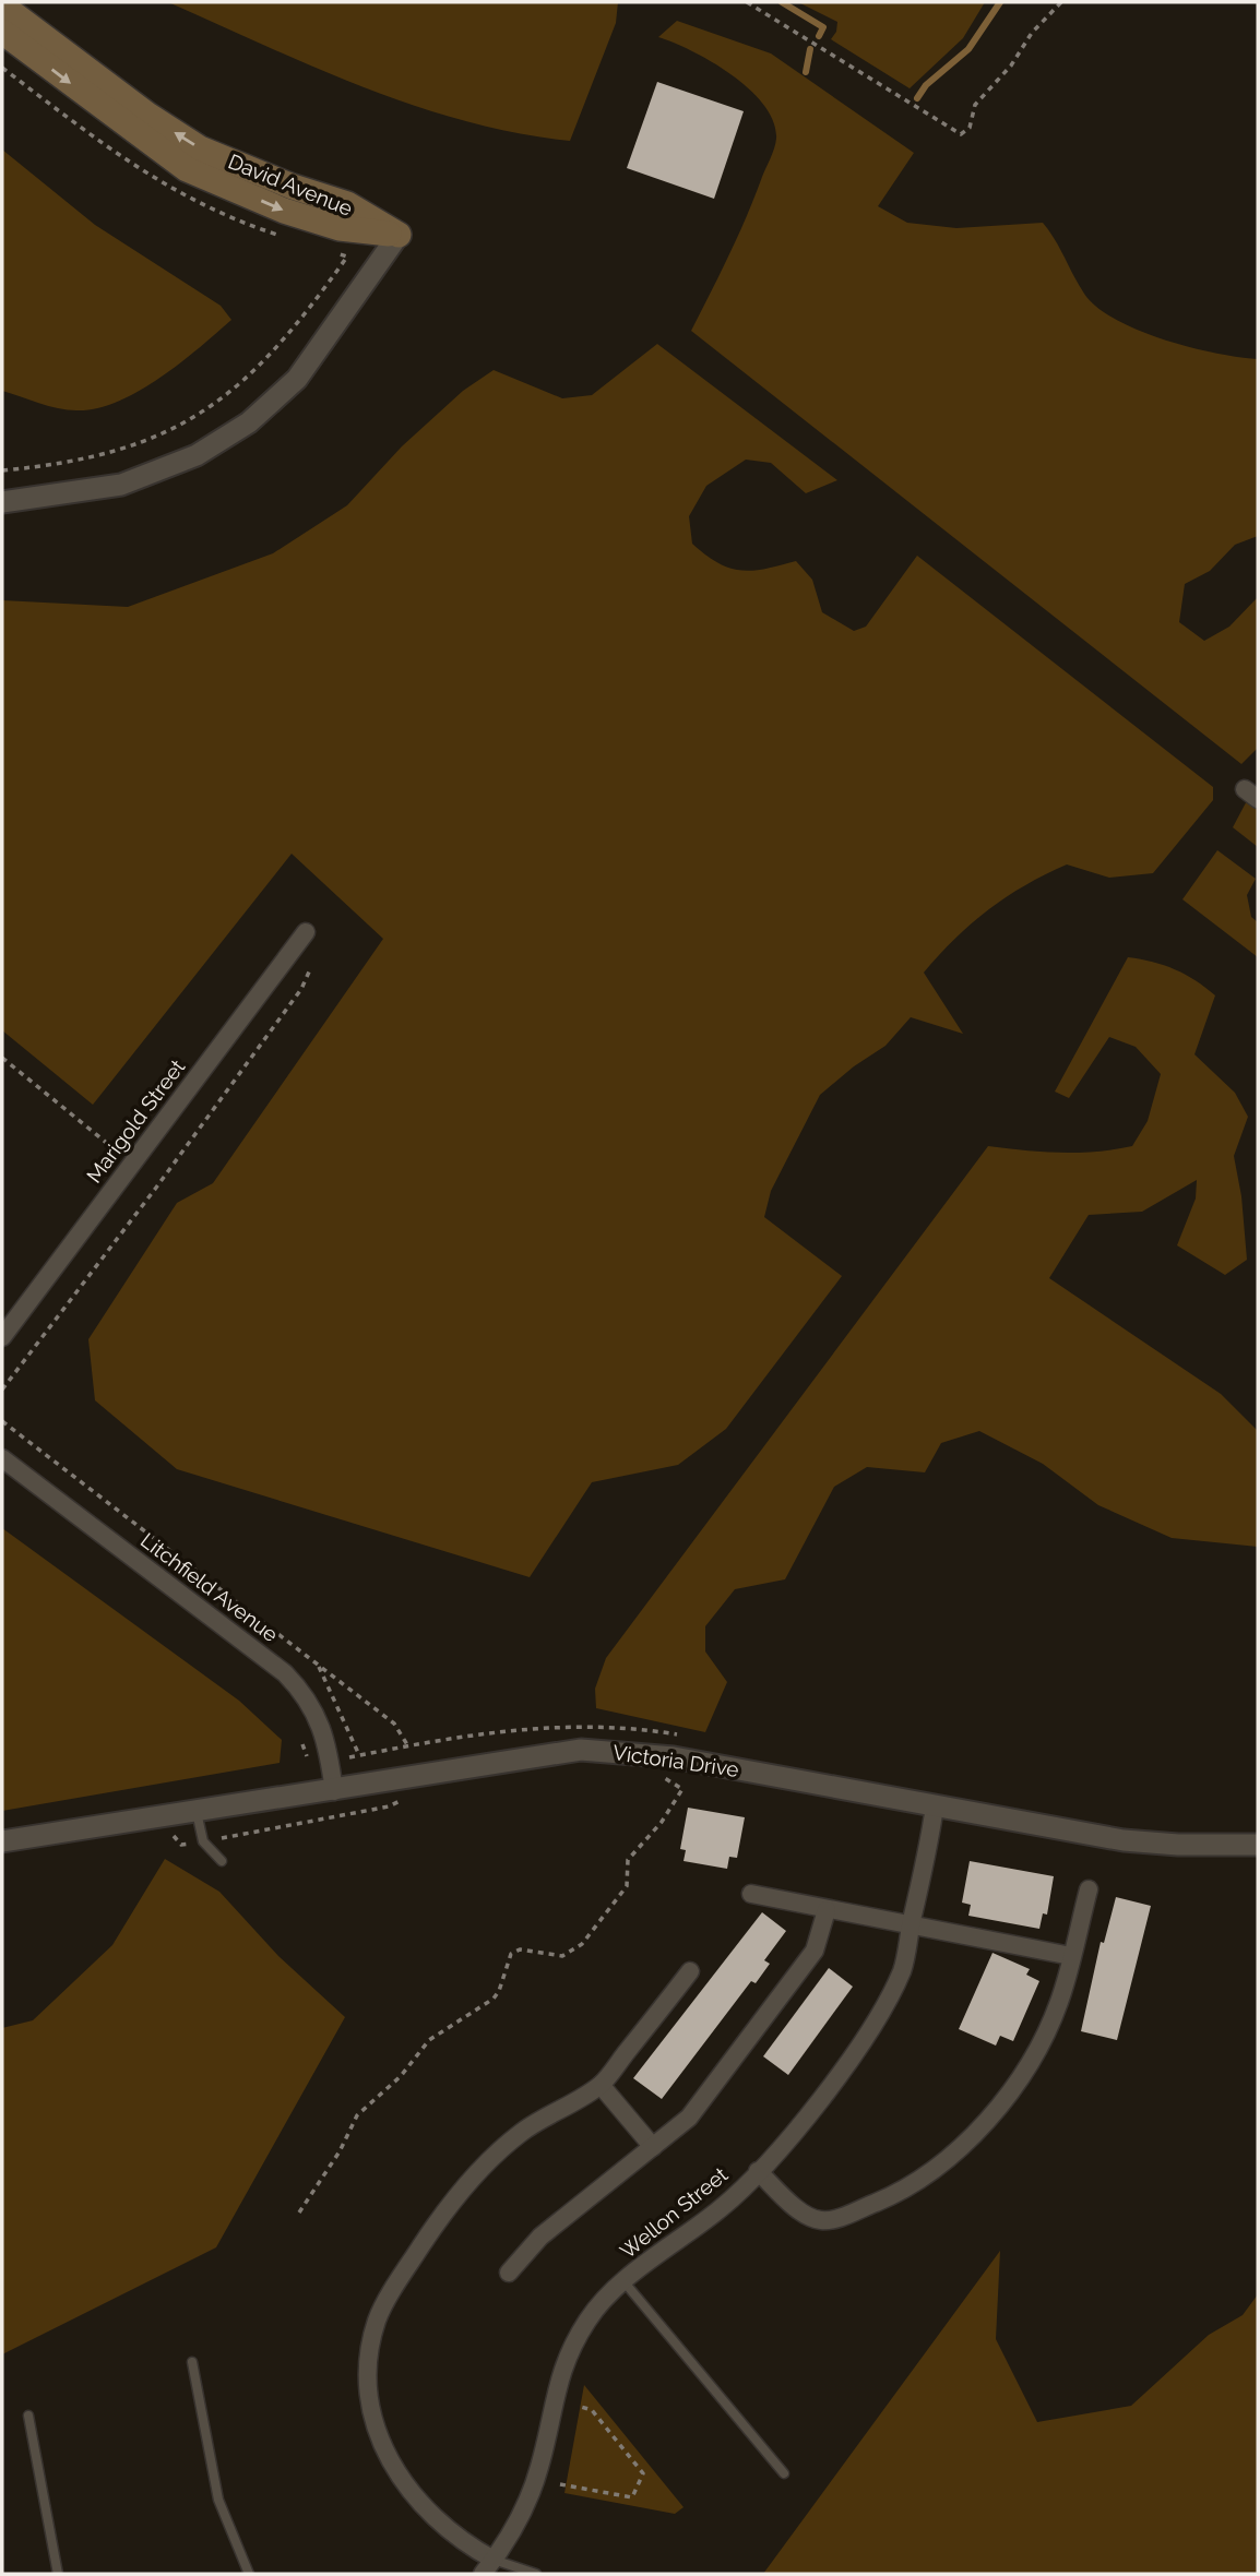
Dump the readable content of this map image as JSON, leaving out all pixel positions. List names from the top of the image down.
{
  "streets": {
    "main road": ["David Avenue"],
    "street": [
      "Marigold Street",
      "Litchfield Avenue",
      "Victoria Drive",
      "Wellon Street"
    ]
  },
  "crossings": [
    ["Litchfield Avenue", "Victoria Drive"],
    ["Victoria Drive", "Wellon Street"]
  ]
}
